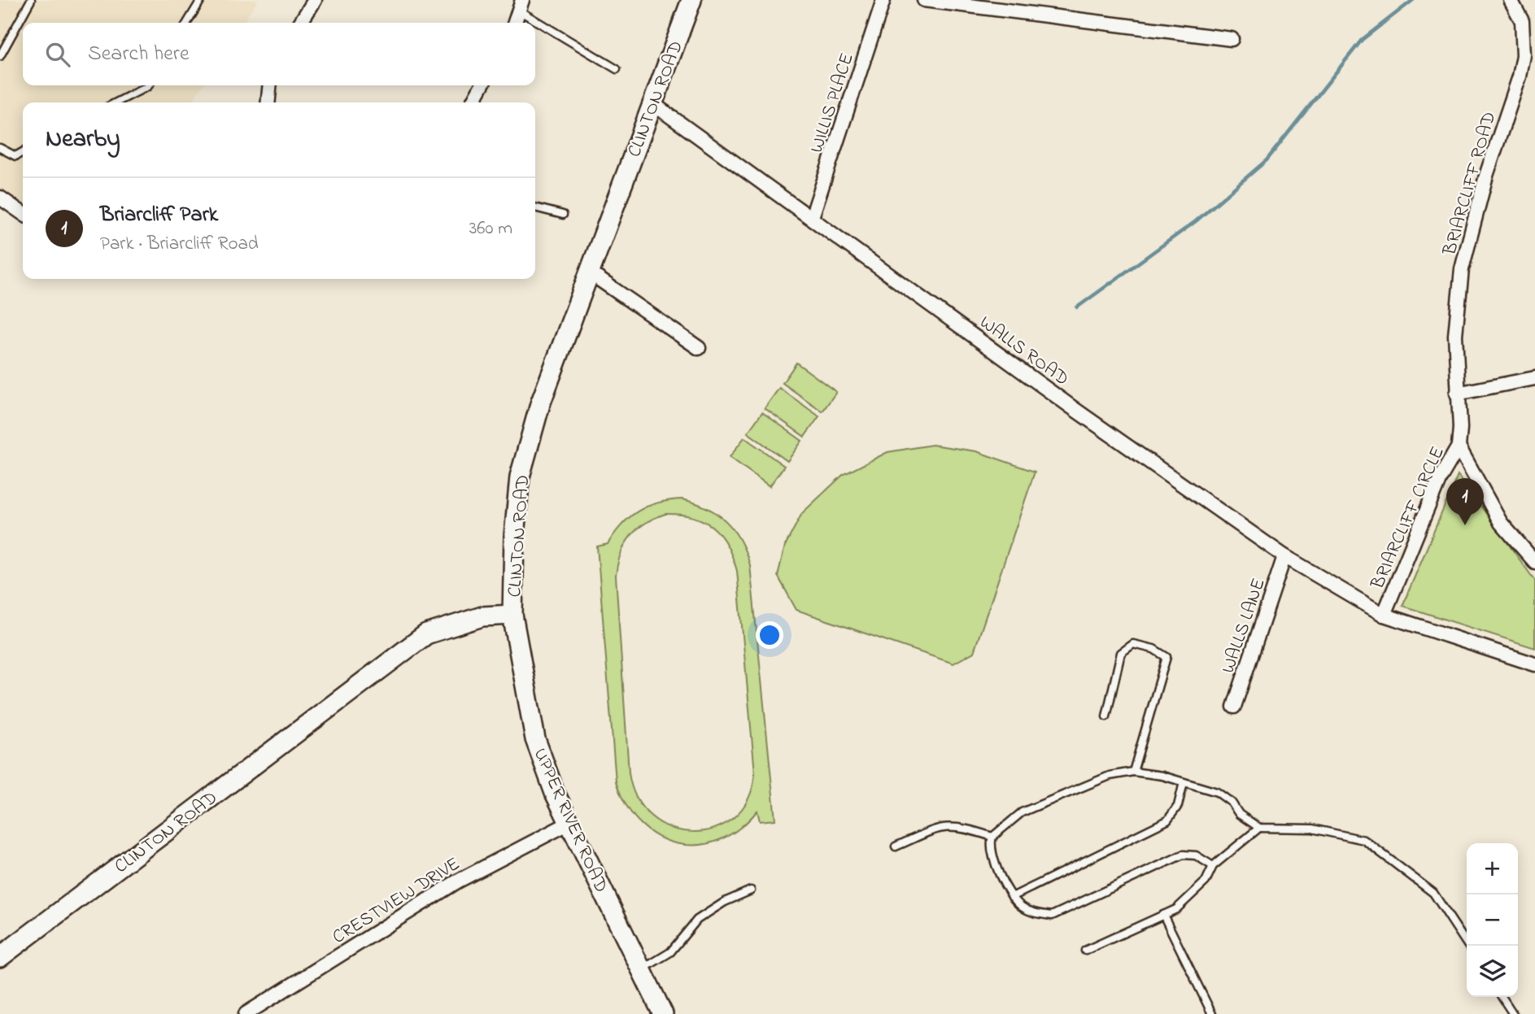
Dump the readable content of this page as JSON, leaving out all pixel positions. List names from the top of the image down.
{
  "streets": {
    "street": [
      "CLINTON ROAD",
      "WILLIS PLACE",
      "BRIARCLIFF ROAD",
      "WALLS ROAD",
      "BRIARCLIFF CIRCLE",
      "WALLS LANE",
      "UPPER RIVER ROAD",
      "CRESTVIEW DRIVE"
    ]
  },
  "crossings": [
    ["CLINTON ROAD", "WALLS ROAD"],
    ["CLINTON ROAD", "UPPER RIVER ROAD"],
    ["WILLIS PLACE", "WALLS ROAD"],
    ["BRIARCLIFF ROAD", "BRIARCLIFF CIRCLE"],
    ["WALLS ROAD", "BRIARCLIFF CIRCLE"],
    ["WALLS ROAD", "WALLS LANE"],
    ["UPPER RIVER ROAD", "CRESTVIEW DRIVE"]
  ],
  "page": {
    "search": "Search here",
    "heading": "Nearby",
    "list": [
      {
        "mark": "1",
        "name": "Briarcliff Park",
        "note": "Park · Briarcliff Road",
        "value": "360 m"
      }
    ],
    "pins": "1",
    "map_buttons": ["+", "−"]
  }
}
